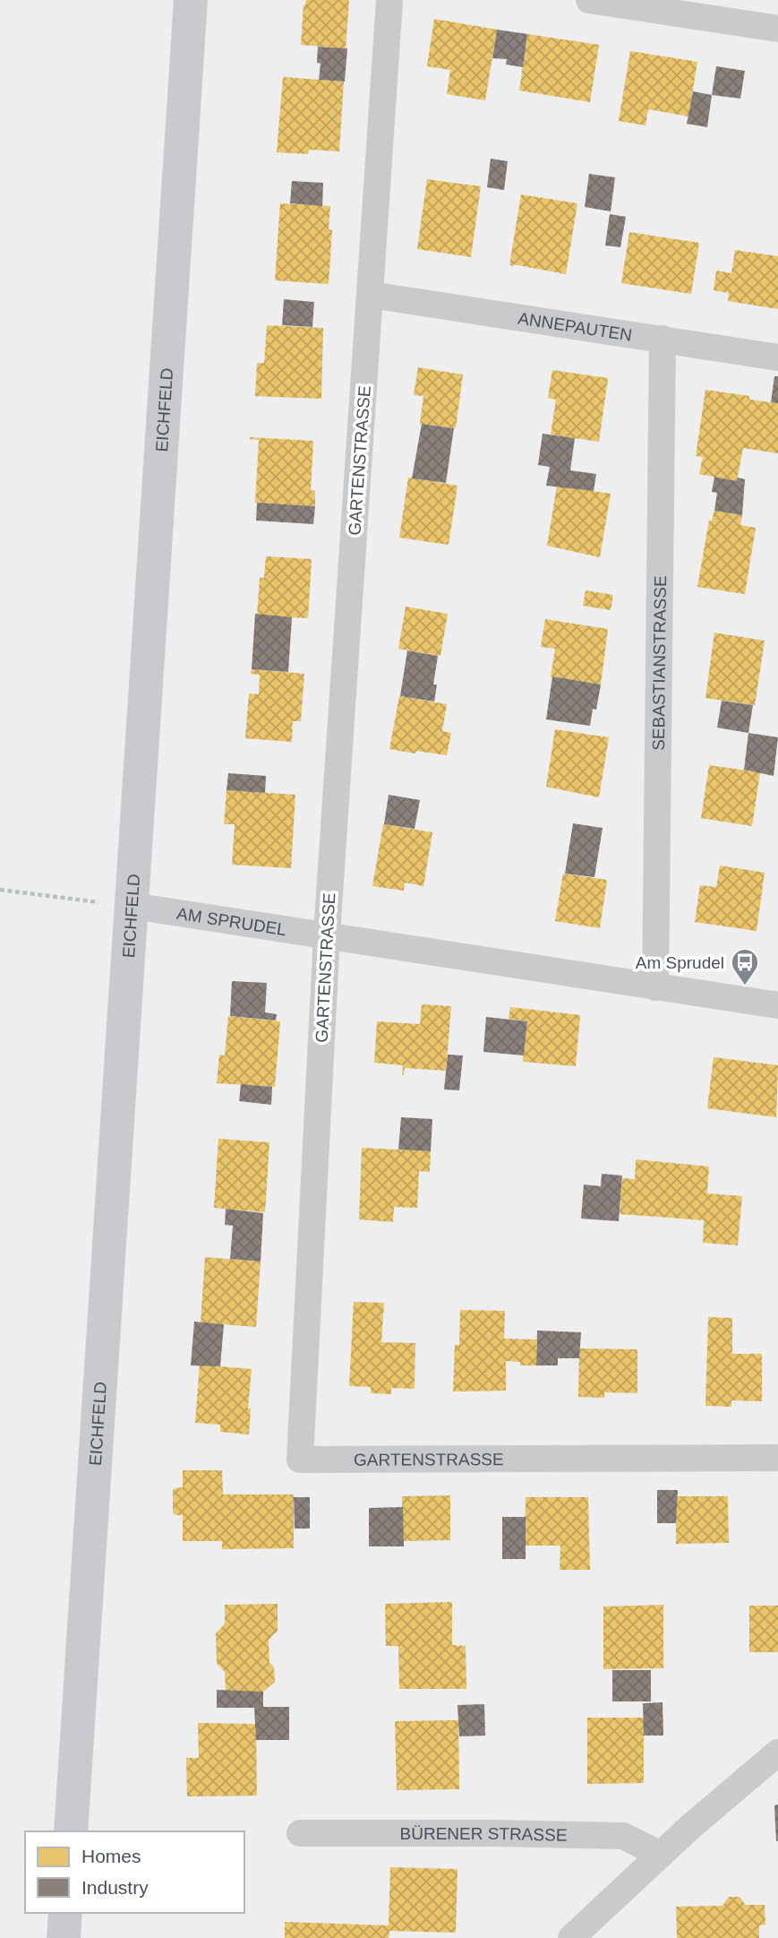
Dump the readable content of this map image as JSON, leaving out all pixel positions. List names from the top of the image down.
{
  "streets": {
    "main road": ["EICHFELD"],
    "street": [
      "ANNEPAUTEN",
      "GARTENSTRASSE",
      "SEBASTIANSTRASSE",
      "AM SPRUDEL",
      "BÜRENER STRASSE"
    ]
  },
  "crossings": [
    ["ANNEPAUTEN", "GARTENSTRASSE"],
    ["ANNEPAUTEN", "SEBASTIANSTRASSE"],
    ["EICHFELD", "AM SPRUDEL"],
    ["GARTENSTRASSE", "AM SPRUDEL"],
    ["SEBASTIANSTRASSE", "AM SPRUDEL"]
  ],
  "places": {
    "bus stop": ["Am Sprudel"]
  },
  "legend": ["Homes", "Industry"]
}
